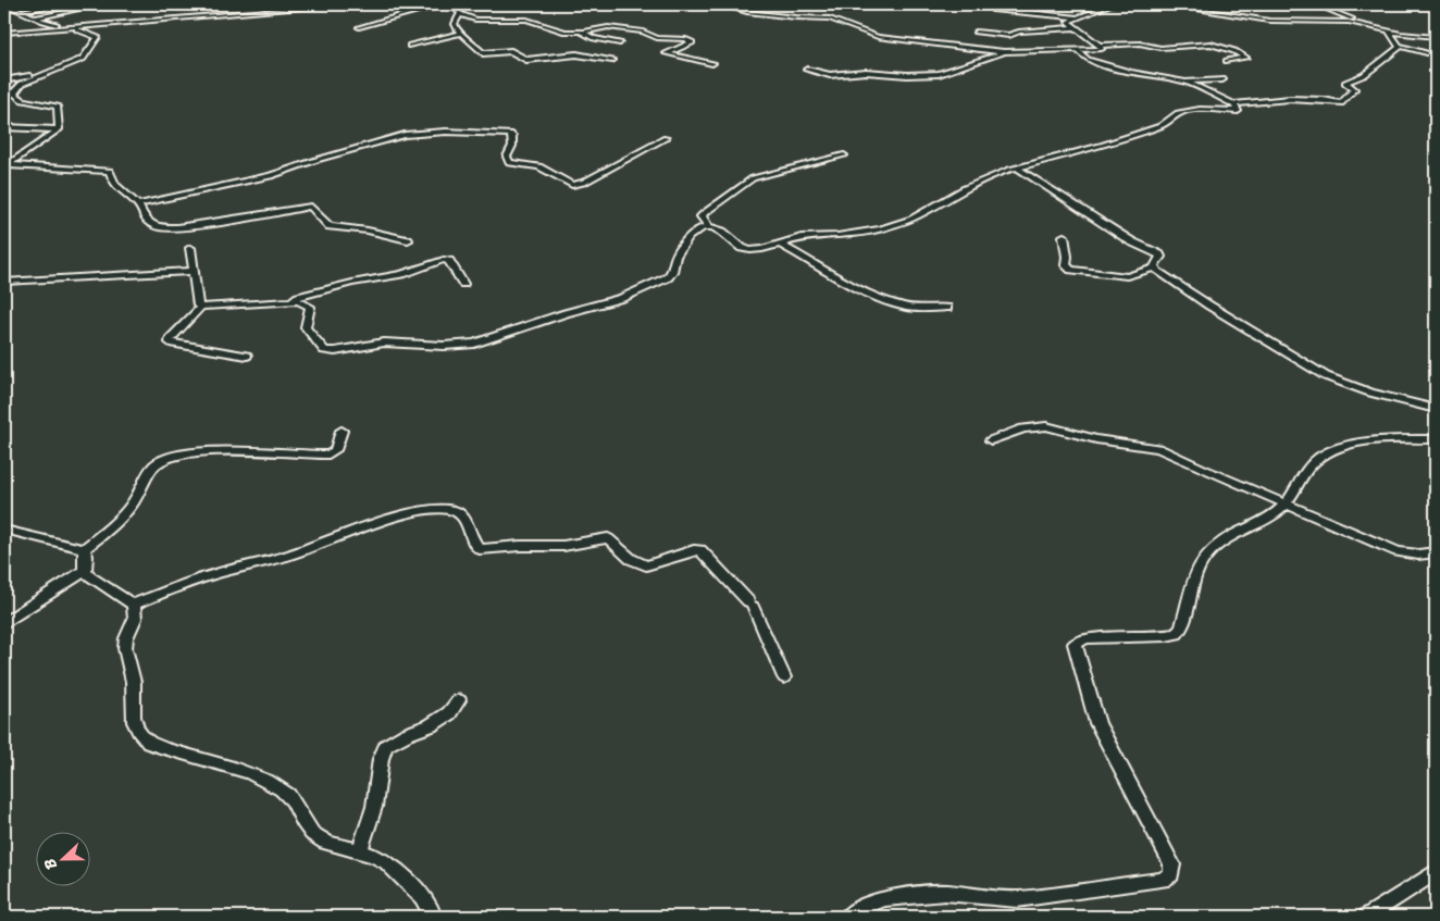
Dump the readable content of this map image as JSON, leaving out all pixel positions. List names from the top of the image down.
{
  "north": "left"
}
